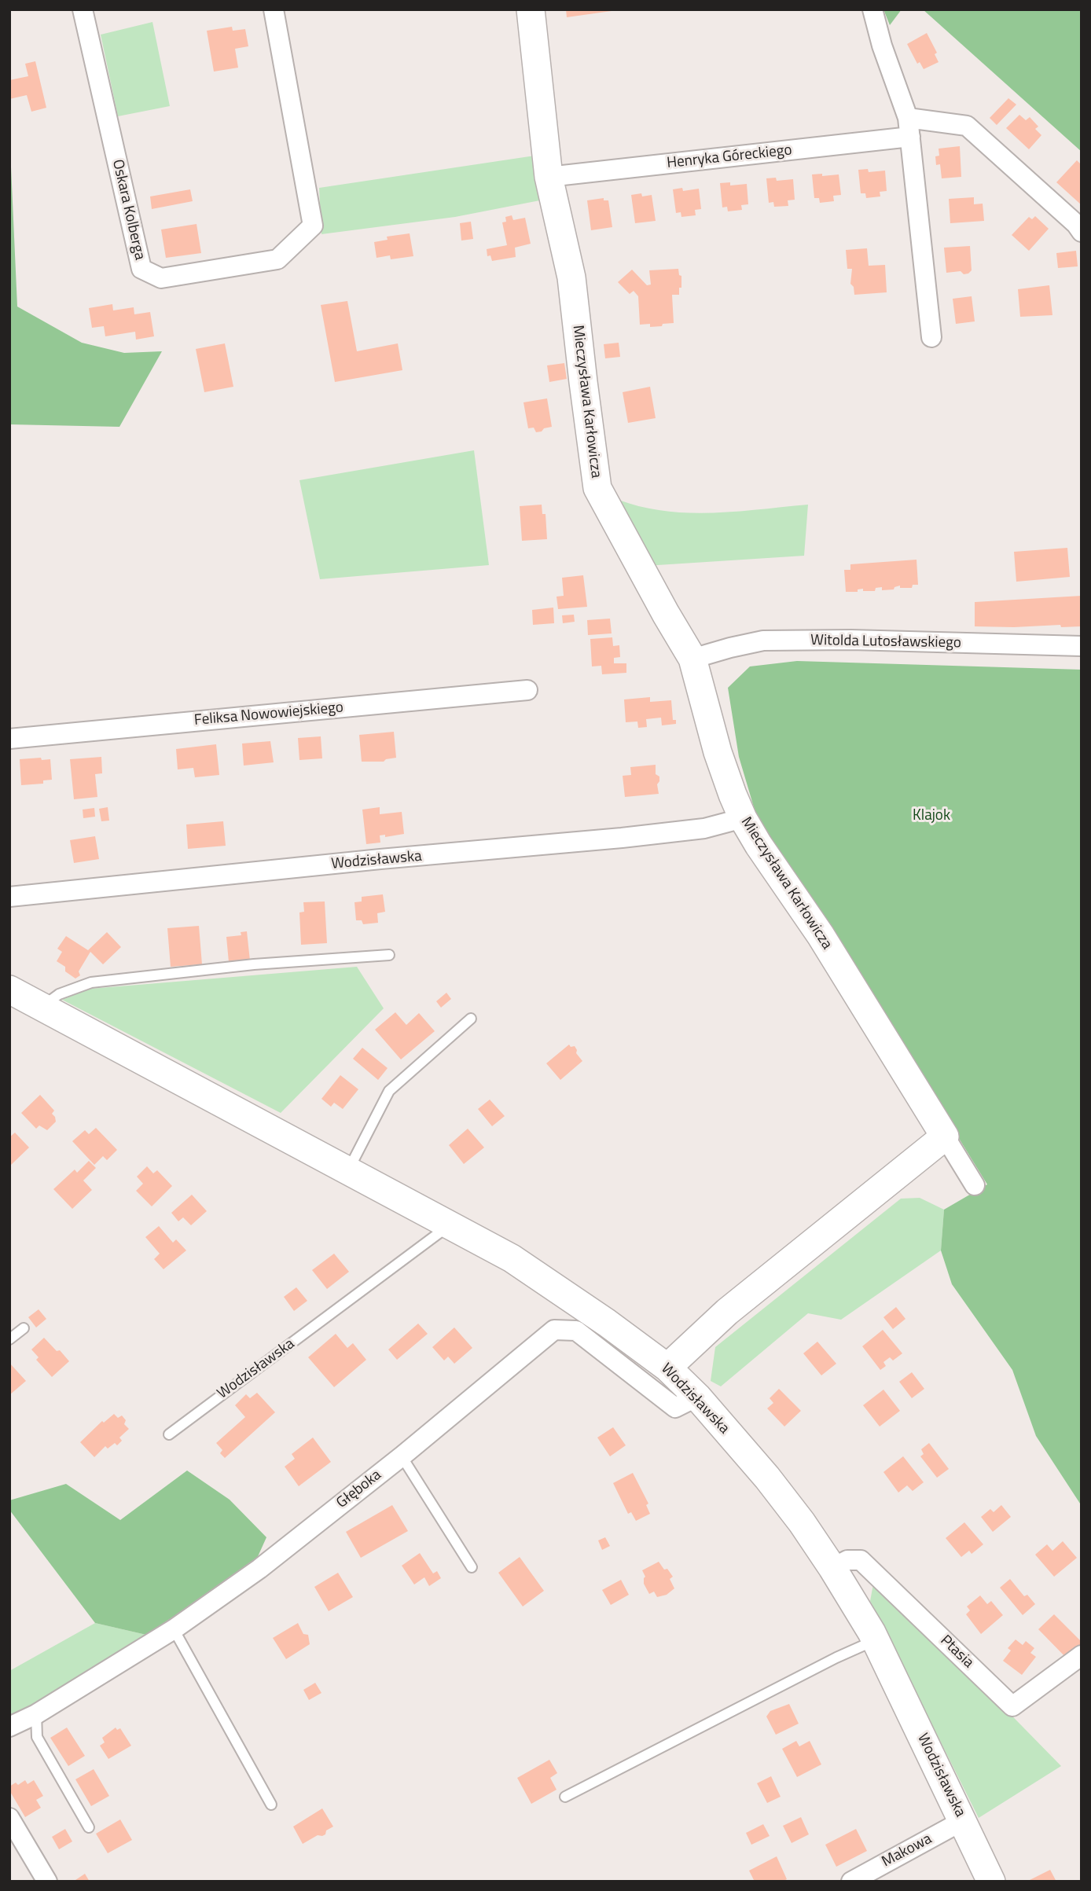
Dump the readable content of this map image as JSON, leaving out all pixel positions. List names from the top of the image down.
{
  "streets": {
    "street": [
      "Henryka Góreckiego",
      "Oskara Kolberga",
      "Mieczysława Karłowicza",
      "Witolda Lutosławskiego",
      "Feliksa Nowowiejskiego",
      "Wodzisławska",
      "Głęboka",
      "Ptasia",
      "Makowa"
    ]
  },
  "crossings": [
    ["Henryka Góreckiego", "Mieczysława Karłowicza"],
    ["Mieczysława Karłowicza", "Witolda Lutosławskiego"],
    ["Mieczysława Karłowicza", "Wodzisławska"],
    ["Wodzisławska", "Głęboka"],
    ["Wodzisławska", "Ptasia"],
    ["Wodzisławska", "Makowa"]
  ],
  "parks": ["Klajok"]
}
